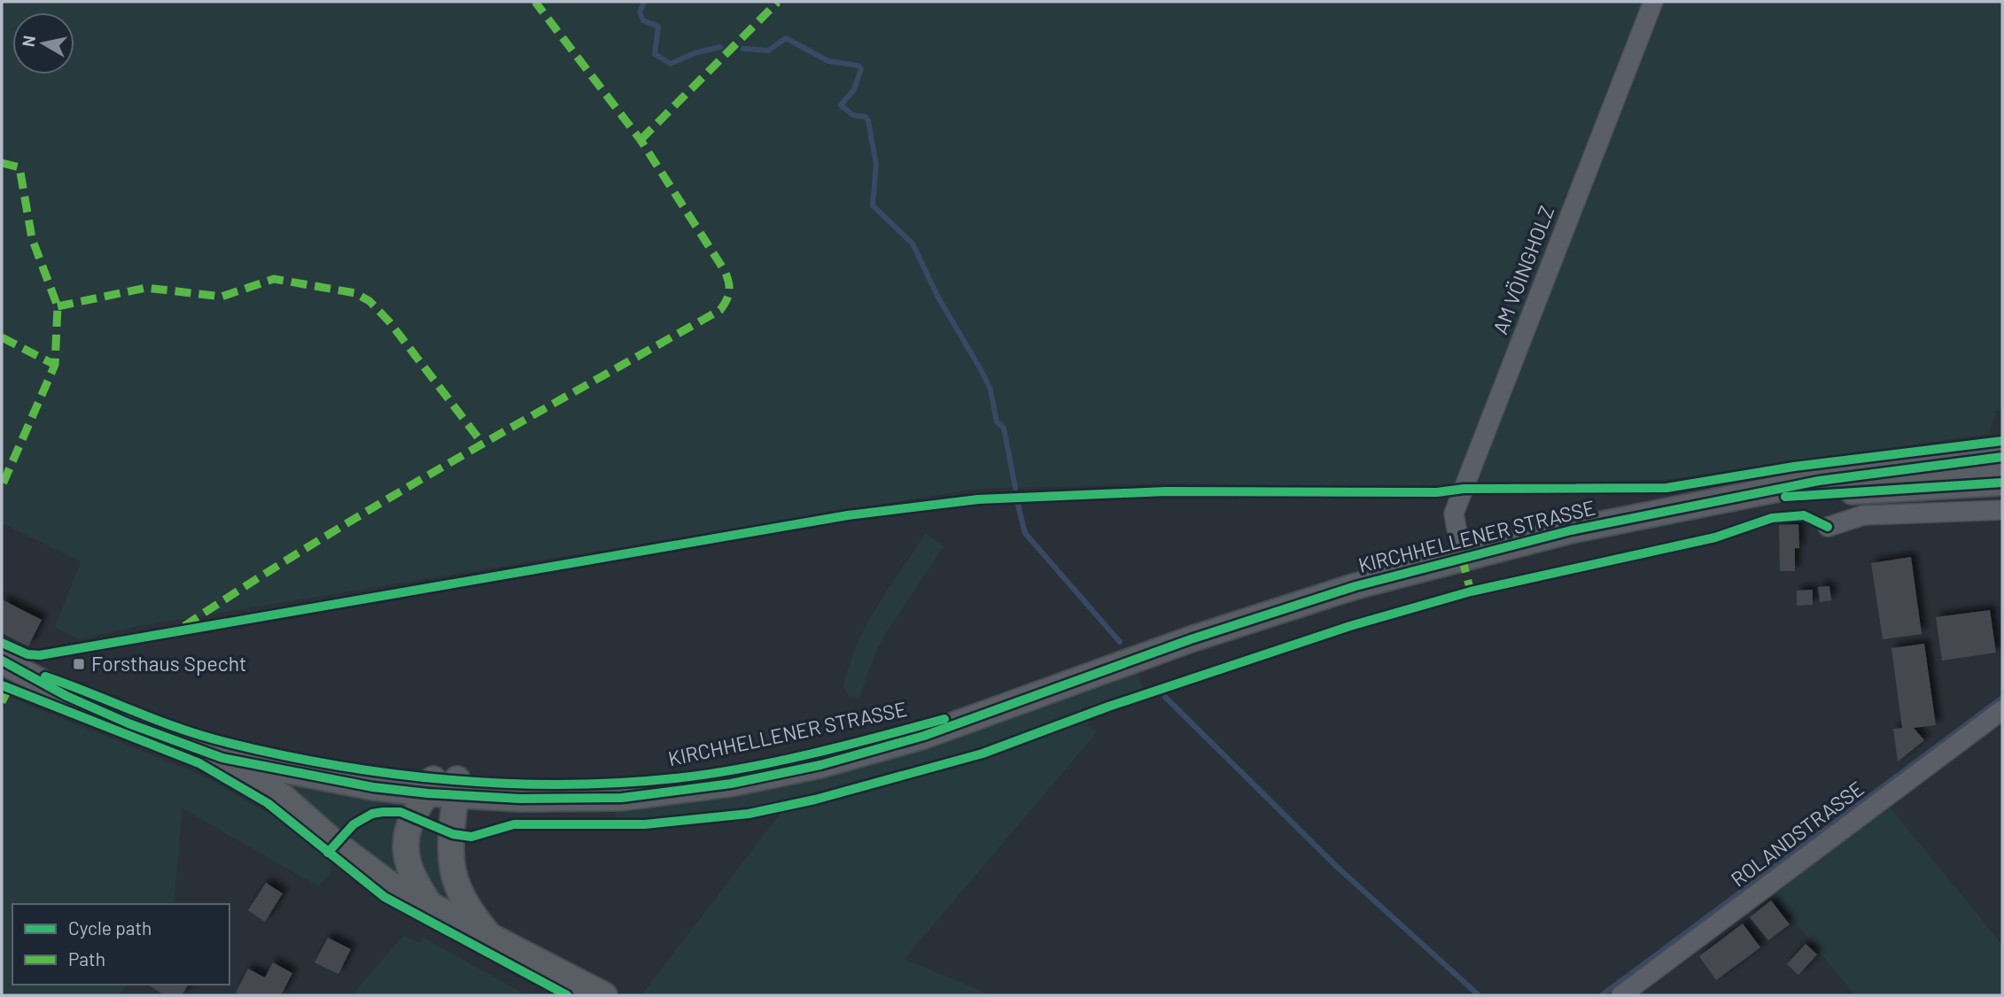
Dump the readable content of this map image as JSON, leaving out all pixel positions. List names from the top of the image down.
{
  "streets": {
    "main road": ["KIRCHHELLENER STRASSE"],
    "street": ["AM VÖINGHOLZ", "ROLANDSTRASSE"]
  },
  "crossings": [
    ["AM VÖINGHOLZ", "KIRCHHELLENER STRASSE"]
  ],
  "places": {
    "transit": ["Forsthaus Specht"]
  },
  "legend": ["Cycle path", "Path"],
  "north": "left"
}
